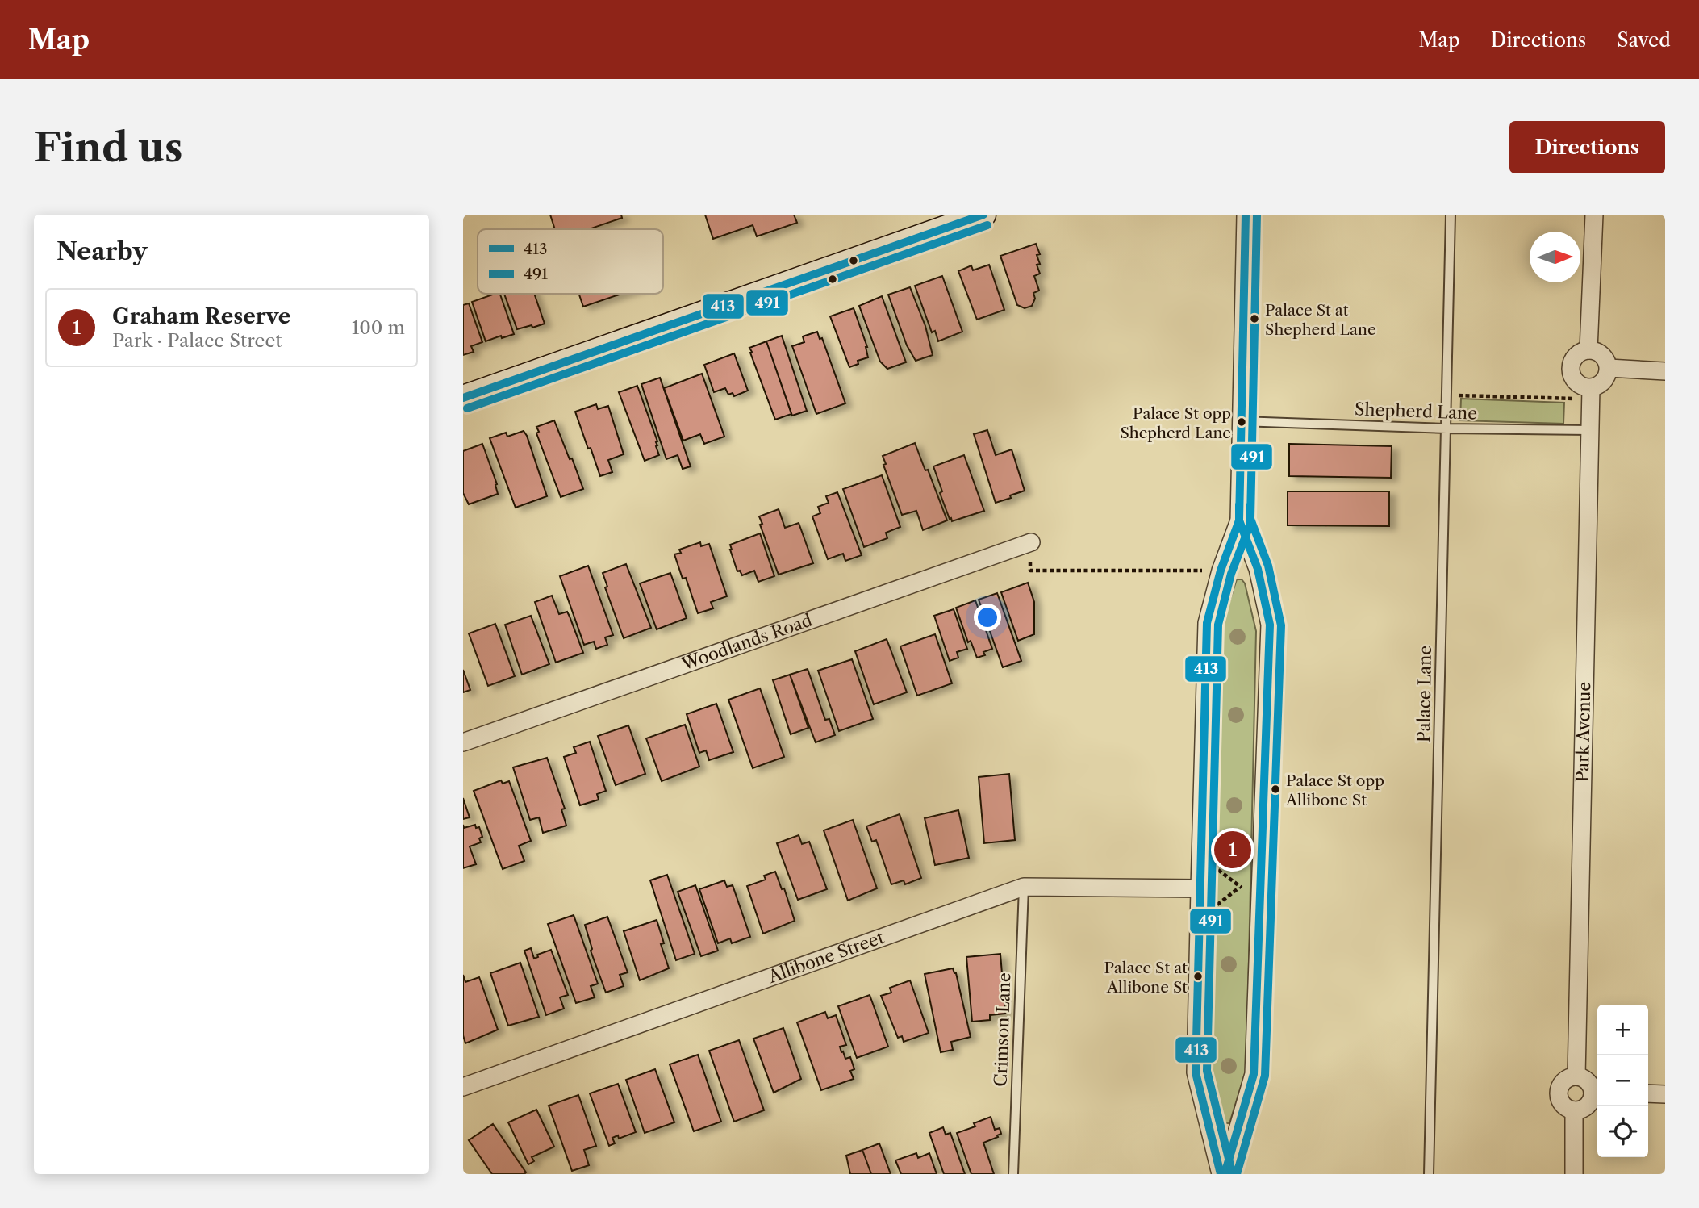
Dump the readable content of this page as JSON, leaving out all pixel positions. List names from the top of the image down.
{
  "streets": {
    "street": ["Woodlands Road", "Park Avenue", "Allibone Street"],
    "lane": ["Shepherd Lane", "Palace Lane", "Crimson Lane"]
  },
  "crossings": [
    ["Shepherd Lane", "Palace Lane"],
    ["Shepherd Lane", "Park Avenue"],
    ["Allibone Street", "Crimson Lane"]
  ],
  "places": [
    "Palace St at Shepherd Lane",
    "Palace St opp Shepherd Lane",
    "Palace St opp Allibone St",
    "Palace St at Allibone St"
  ],
  "lines": ["transit line 413", "transit line 491"],
  "legend": ["413", "491"],
  "north": "right",
  "page": {
    "header": "Map",
    "nav": ["Map", "Directions", "Saved"],
    "buttons": "Directions",
    "title": "Find us",
    "heading": "Nearby",
    "list": [
      {
        "mark": "1",
        "name": "Graham Reserve",
        "note": "Park · Palace Street",
        "value": "100 m"
      }
    ],
    "pins": "1",
    "map_buttons": ["+", "−"]
  }
}
